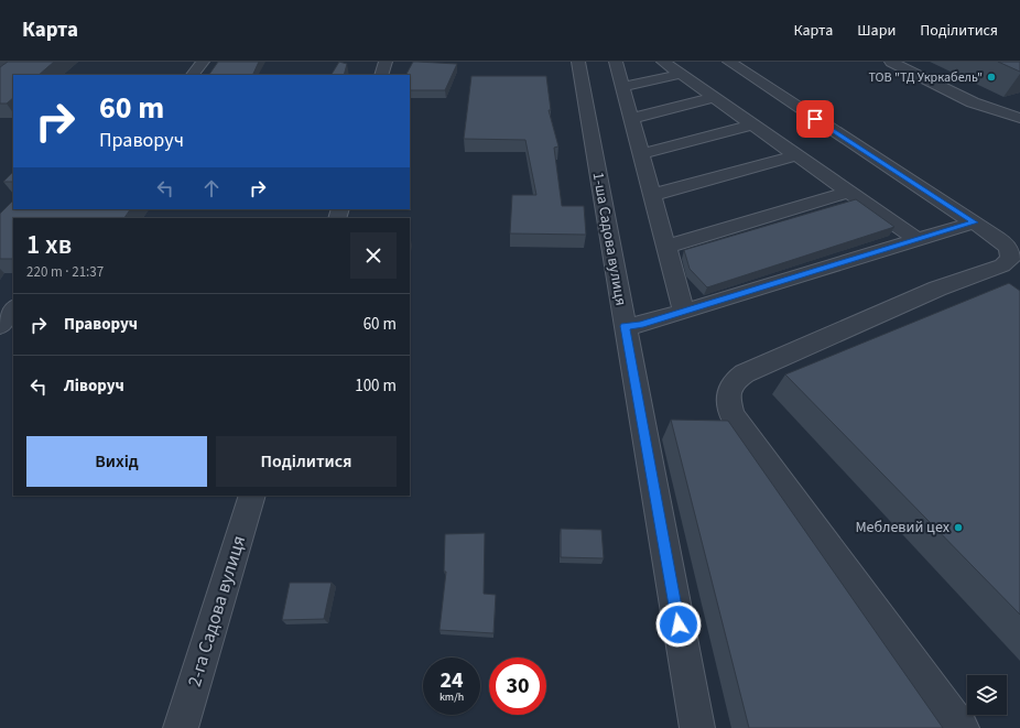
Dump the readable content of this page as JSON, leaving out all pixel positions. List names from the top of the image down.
{
  "streets": {
    "street": ["1-ша Садова вулиця", "2-га Садова вулиця"]
  },
  "places": ["ТОВ \"ТД Укркабель\"", "Меблевий цех"],
  "page": {
    "header": "Карта",
    "nav": ["Карта", "Шари", "Поділитися"],
    "turn": ["60 m", "Праворуч"],
    "heading": ["1 хв", "220 m · 21:37"],
    "list": [
      {
        "name": "Праворуч",
        "value": "60 m"
      },
      {
        "name": "Ліворуч",
        "value": "100 m"
      }
    ],
    "buttons": ["Вихід", "Поділитися"],
    "speed": "24 km/h",
    "limit": "30"
  }
}
